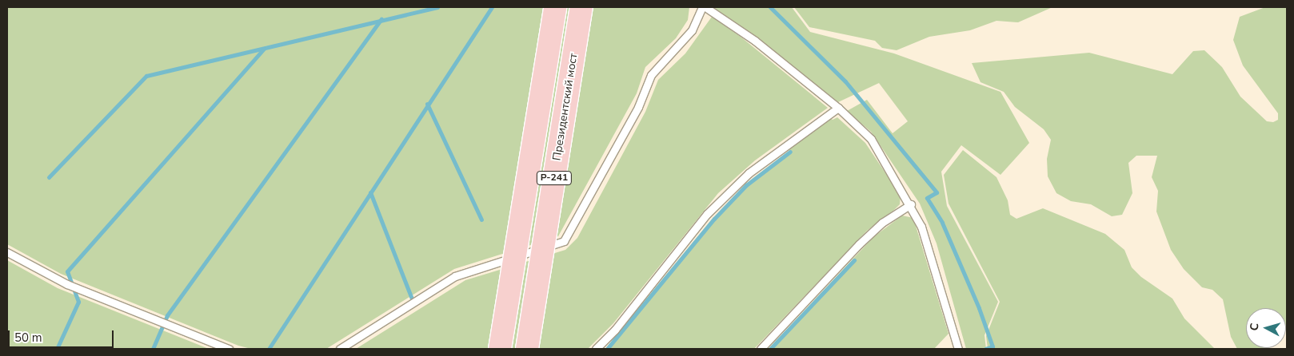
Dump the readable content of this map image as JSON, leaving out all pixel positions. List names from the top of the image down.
{
  "streets": {
    "highway": ["Президентский мост", "Р-241"]
  },
  "scale_bar": "50 m",
  "north": "left"
}
